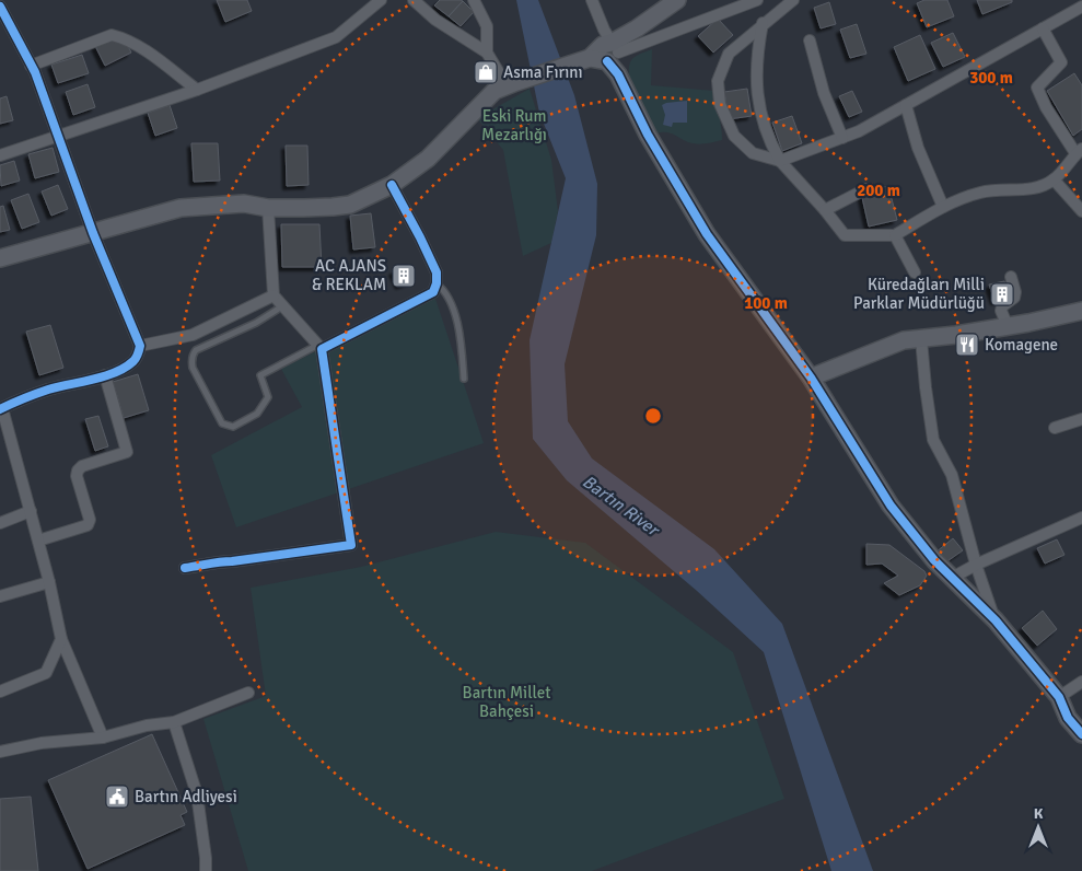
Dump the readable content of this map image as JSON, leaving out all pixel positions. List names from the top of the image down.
{
  "water": ["Bartın River"],
  "parks": ["Eski Rum Mezarlığı", "Bartın Millet Bahçesi"],
  "places": {
    "shop": ["Asma Fırını"],
    "building": ["AC AJANS & REKLAM", "Küredağları Milli Parklar Müdürlüğü"],
    "restaurant": ["Komagene"],
    "public building": ["Bartın Adliyesi"]
  },
  "north": "top",
  "rings": ["300 m", "200 m", "100 m"]
}
